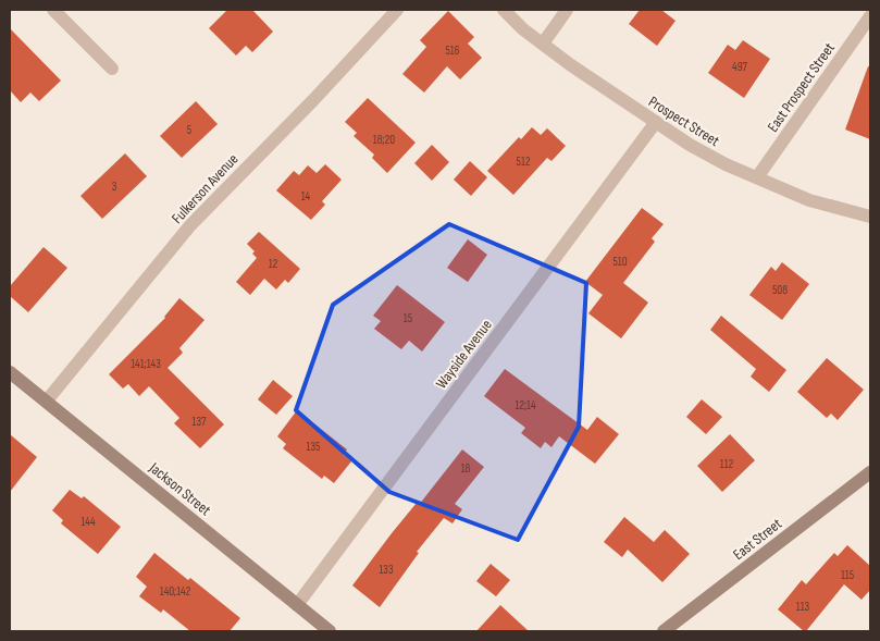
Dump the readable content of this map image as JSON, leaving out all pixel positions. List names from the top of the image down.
{
  "streets": {
    "main road": ["Jackson Street", "East Street"],
    "street": [
      "East Prospect Street",
      "Prospect Street",
      "Fulkerson Avenue",
      "Wayside Avenue"
    ]
  },
  "crossings": [
    ["East Prospect Street", "Prospect Street"],
    ["Prospect Street", "Wayside Avenue"],
    ["Fulkerson Avenue", "Jackson Street"],
    ["Wayside Avenue", "Jackson Street"]
  ],
  "house_numbers": [
    "516",
    "497",
    "5",
    "18;20",
    "512",
    "3",
    "14",
    "510",
    "12",
    "508",
    "15",
    "141;143",
    "12;14",
    "137",
    "135",
    "112",
    "18",
    "144",
    "133",
    "115",
    "140;142",
    "113"
  ]
}
